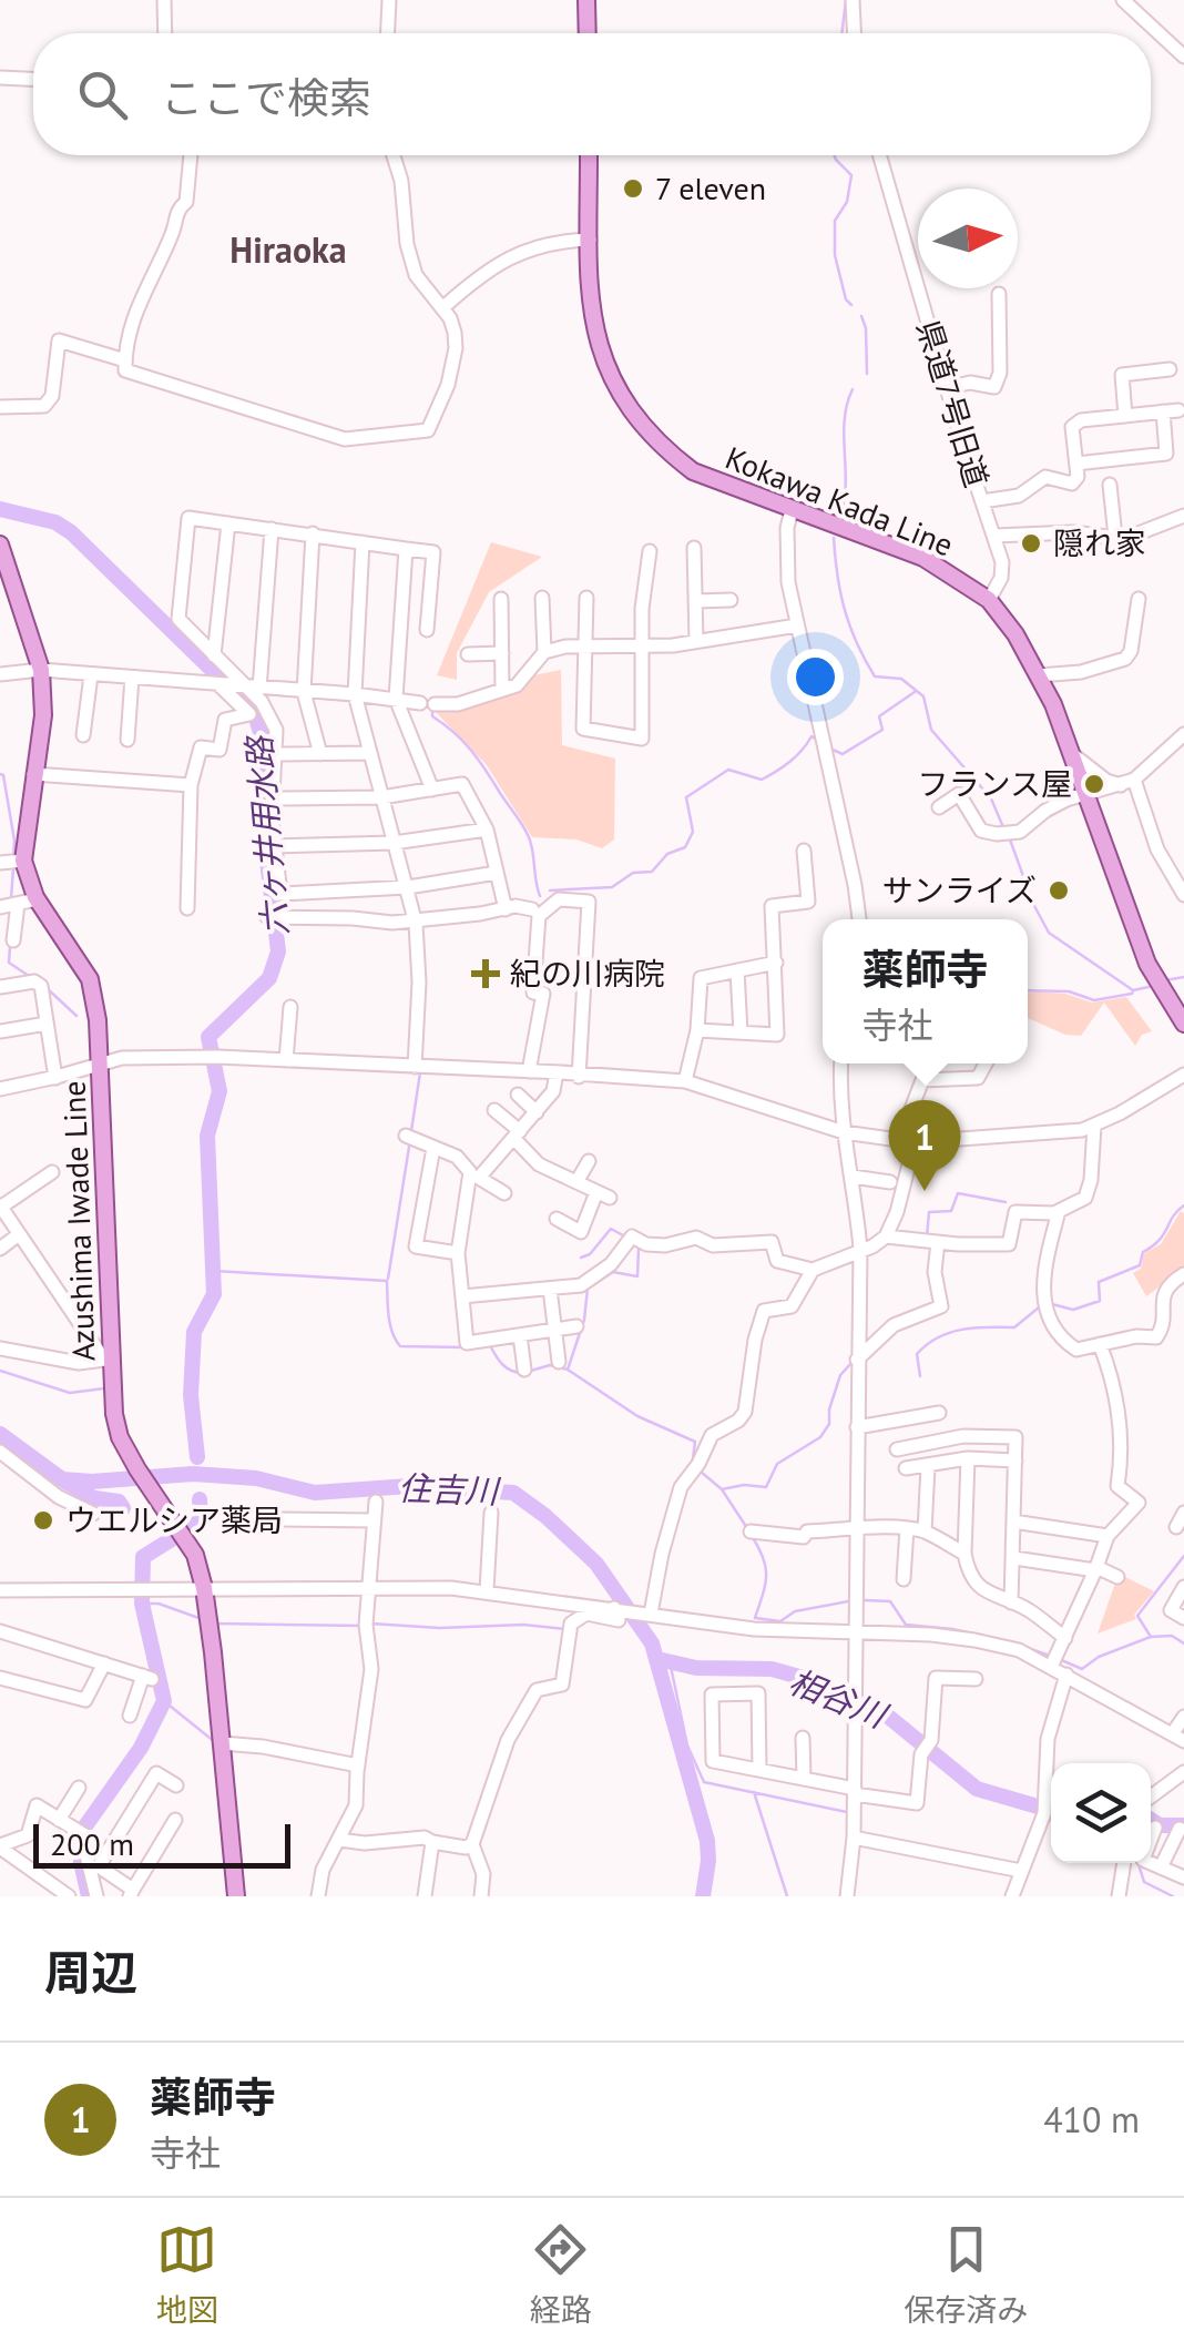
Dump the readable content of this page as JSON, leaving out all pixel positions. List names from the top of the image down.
{
  "streets": {
    "main road": ["Kokawa Kada Line", "Azushima Iwade Line"],
    "street": ["県道7号旧道"]
  },
  "crossings": [
    ["県道7号旧道", "Kokawa Kada Line"]
  ],
  "districts": ["Hiraoka"],
  "water": ["六ヶ井用水路", "住吉川", "相谷川"],
  "places": {
    "other": [
      "7 eleven",
      "隠れ家",
      "フランス屋",
      "サンライズ",
      "ウエルシア薬局"
    ],
    "health": ["紀の川病院"]
  },
  "scale_bar": "200 m",
  "north": "right",
  "page": {
    "search": "ここで検索",
    "popup": ["薬師寺", "寺社"],
    "pins": "1",
    "scale": "200 m",
    "heading": "周辺",
    "list": [
      {
        "mark": "1",
        "name": "薬師寺",
        "note": "寺社",
        "value": "410 m"
      }
    ],
    "nav": ["地図", "経路", "保存済み"]
  }
}
